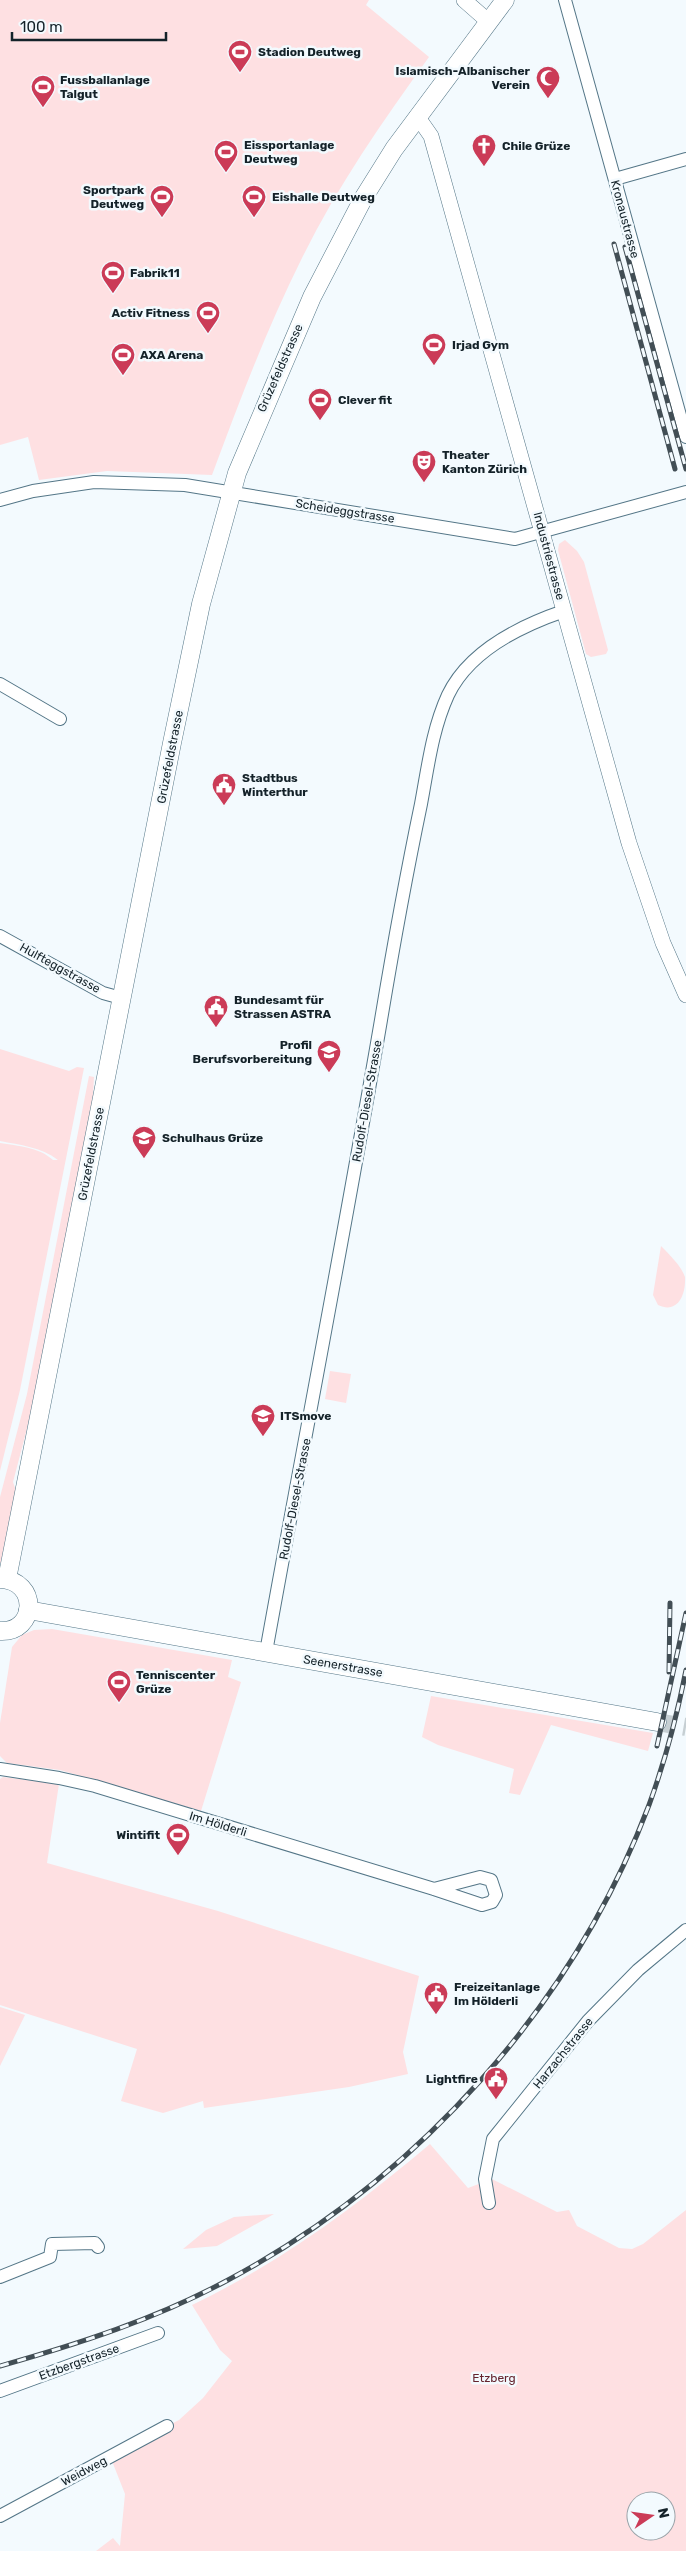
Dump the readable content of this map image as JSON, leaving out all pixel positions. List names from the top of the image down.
{
  "streets": {
    "main road": ["Grüzefeldstrasse", "Seenerstrasse"],
    "street": [
      "Kronaustrasse",
      "Scheideggstrasse",
      "Industriestrasse",
      "Hulfteggstrasse",
      "Rudolf-Diesel-Strasse",
      "Im Hölderli",
      "Harzachstrasse",
      "Etzbergstrasse",
      "Weidweg"
    ]
  },
  "crossings": [
    ["Grüzefeldstrasse", "Scheideggstrasse"],
    ["Grüzefeldstrasse", "Industriestrasse"],
    ["Grüzefeldstrasse", "Hulfteggstrasse"],
    ["Scheideggstrasse", "Industriestrasse"],
    ["Industriestrasse", "Rudolf-Diesel-Strasse"],
    ["Rudolf-Diesel-Strasse", "Seenerstrasse"]
  ],
  "parks": ["Etzberg"],
  "places": {
    "sports": [
      "Stadion Deutweg",
      "Fussballanlage Talgut",
      "Eissportanlage Deutweg",
      "Sportpark Deutweg",
      "Eishalle Deutweg",
      "Fabrik11",
      "Activ Fitness",
      "Irjad Gym",
      "AXA Arena",
      "Clever fit",
      "Tenniscenter Grüze",
      "Wintifit"
    ],
    "mosque": ["Islamisch-Albanischer Verein"],
    "church": ["Chile Grüze"],
    "theatre": ["Theater Kanton Zürich"],
    "public building": [
      "Stadtbus Winterthur",
      "Bundesamt für Strassen ASTRA",
      "Freizeitanlage Im Hölderli",
      "Lightfire"
    ],
    "school or university": ["Profil Berufsvorbereitung", "Schulhaus Grüze", "ITSmove"]
  },
  "scale_bar": "100 m",
  "north": "right"
}
